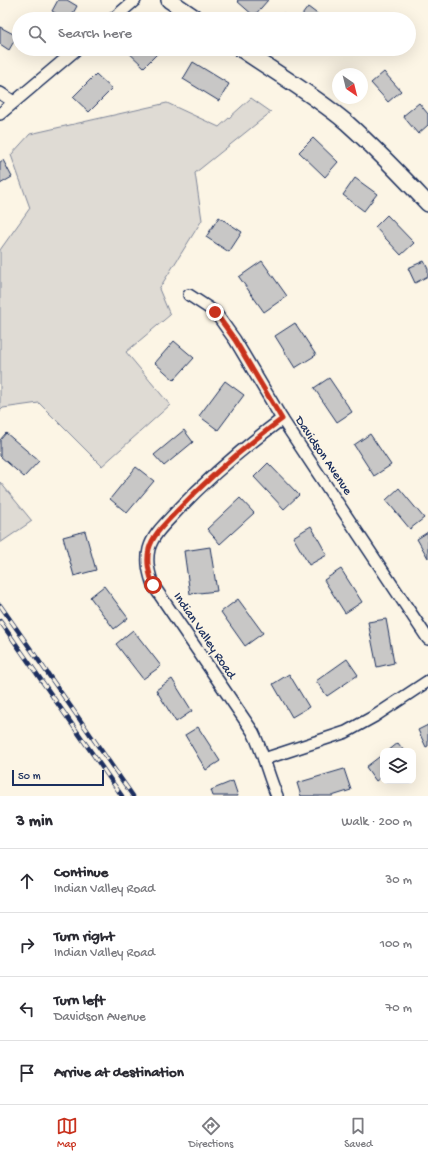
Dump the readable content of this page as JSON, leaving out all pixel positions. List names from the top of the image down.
{
  "streets": {
    "street": ["Davidson Avenue", "Indian Valley Road"]
  },
  "crossings": [
    ["Davidson Avenue", "Indian Valley Road"]
  ],
  "scale_bar": "50 m",
  "north": "bottom right",
  "page": {
    "search": "Search here",
    "scale": "50 m",
    "heading": ["3 min", "Walk · 200 m"],
    "list": [
      ["Continue", "Indian Valley Road", "30 m"],
      ["Turn right", "Indian Valley Road", "100 m"],
      ["Turn left", "Davidson Avenue", "70 m"],
      "Arrive at destination"
    ],
    "nav": ["Map", "Directions", "Saved"]
  }
}
